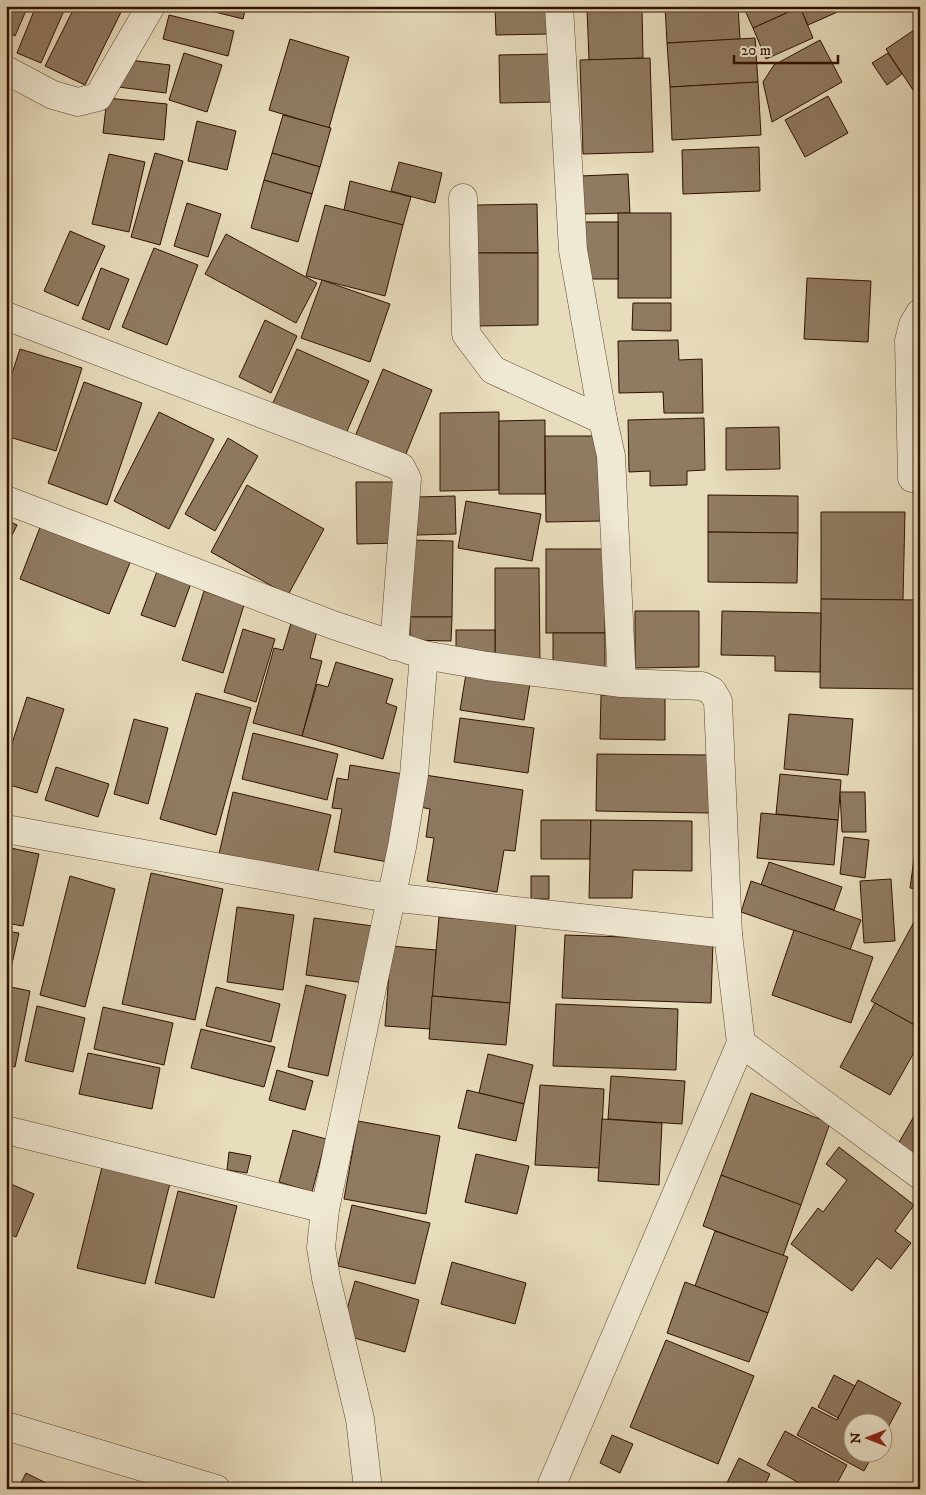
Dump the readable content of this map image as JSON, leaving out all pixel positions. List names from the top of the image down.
{
  "scale_bar": "20 m",
  "north": "left"
}
